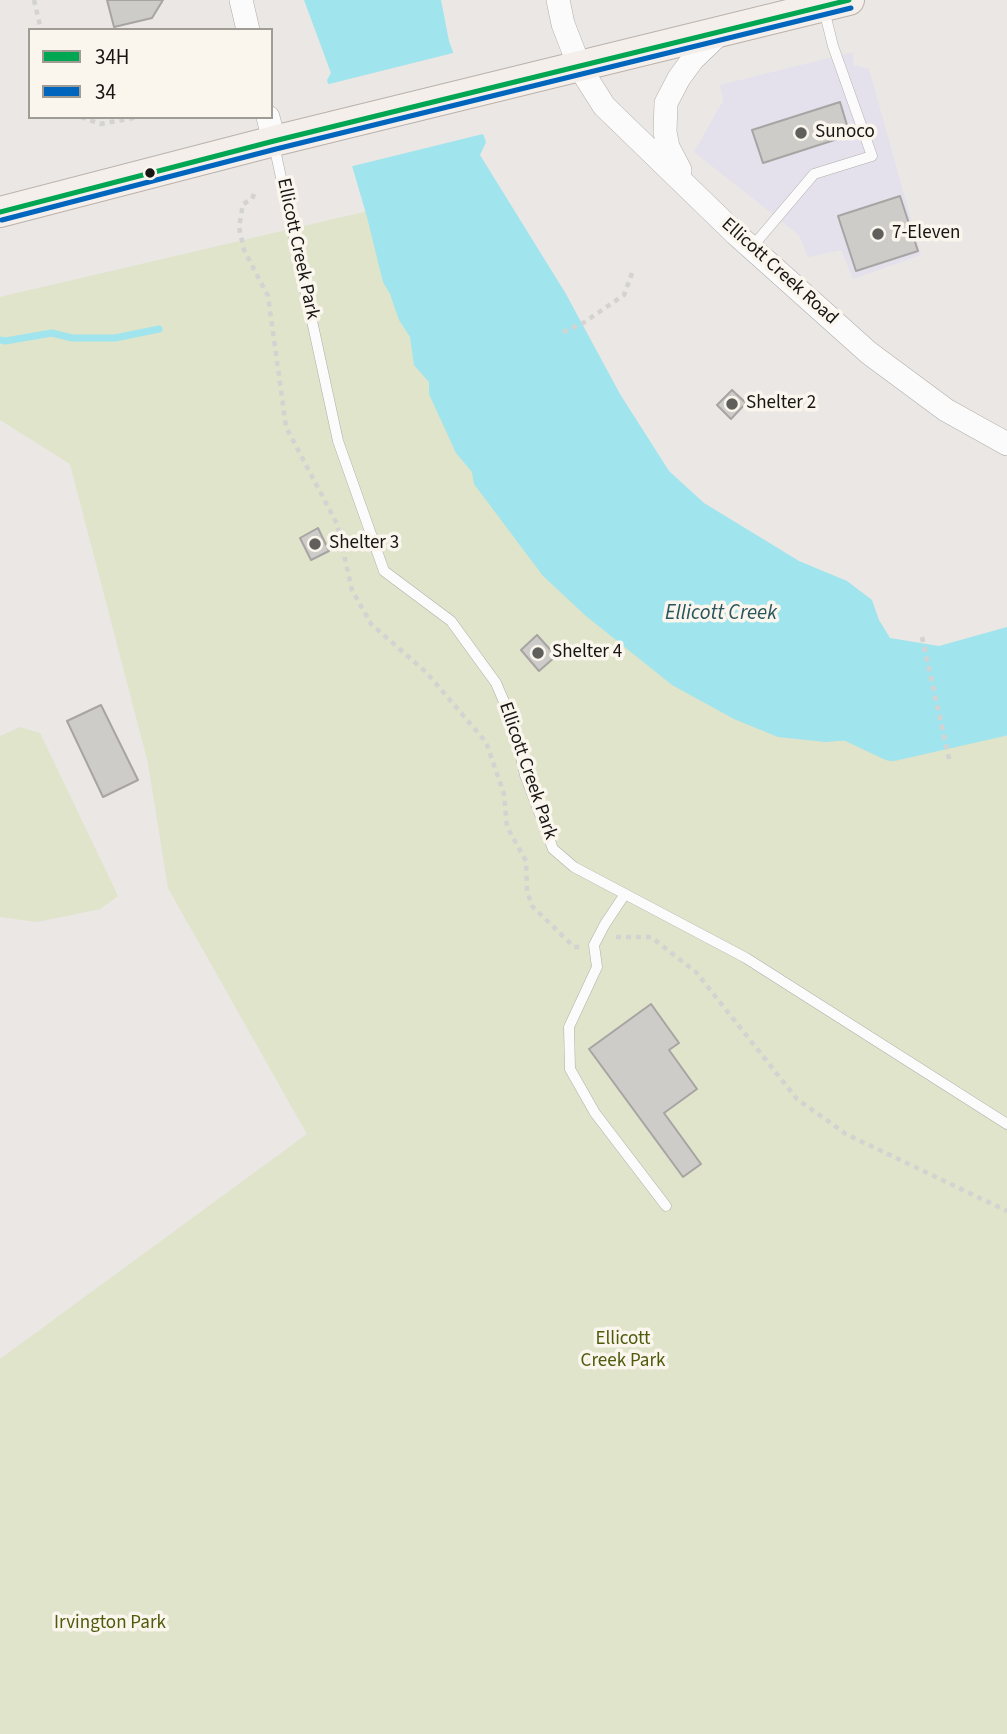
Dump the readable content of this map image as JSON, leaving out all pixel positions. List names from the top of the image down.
{
  "streets": {
    "street": ["Ellicott Creek Road"],
    "lane": ["Ellicott Creek Park"]
  },
  "water": ["Ellicott Creek"],
  "parks": ["Ellicott Creek Park", "Irvington Park"],
  "places": [
    "Sunoco",
    "7-Eleven",
    "Shelter 2",
    "Shelter 3",
    "Shelter 4"
  ],
  "lines": ["transit line 34H", "transit line 34"],
  "legend": ["34H", "34"]
}
